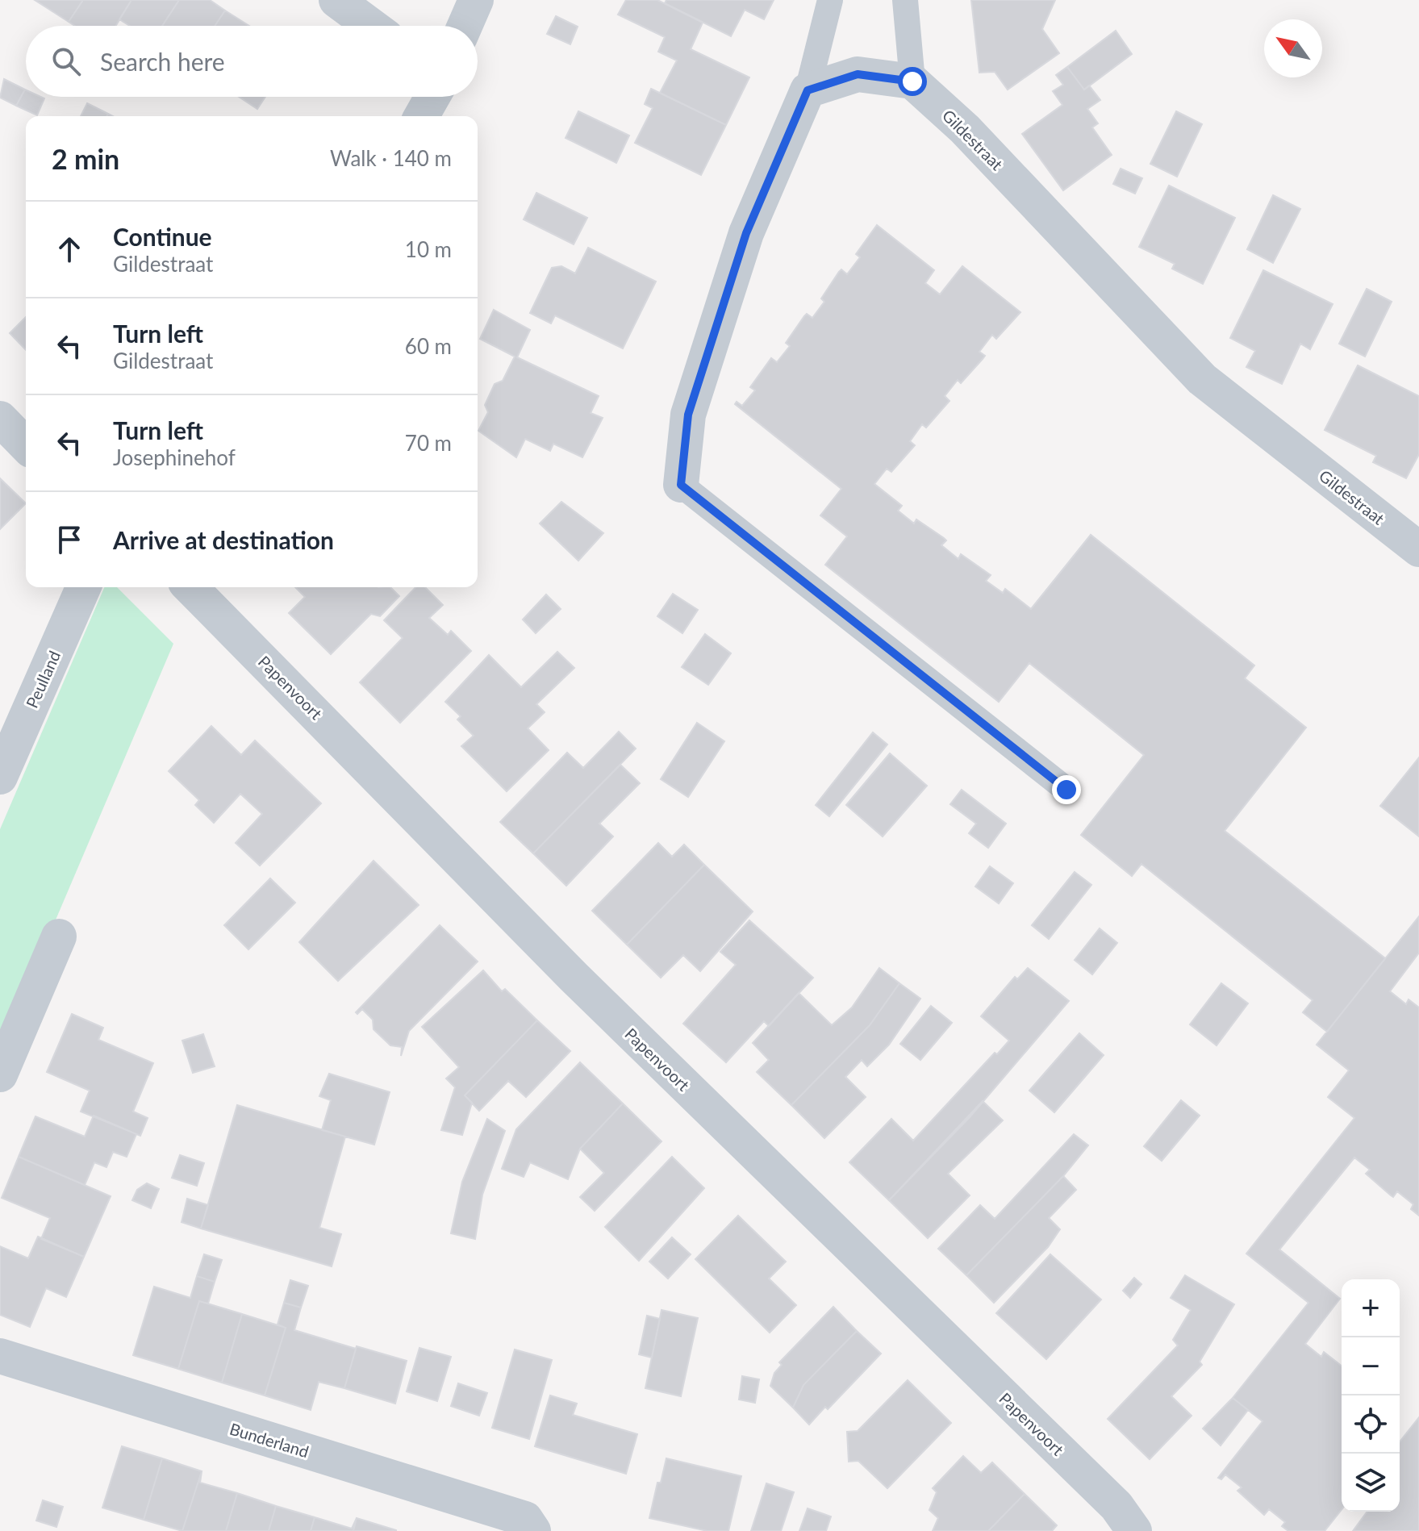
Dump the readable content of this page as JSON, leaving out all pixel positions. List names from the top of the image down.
{
  "streets": {
    "street": [
      "Gildestraat",
      "Peulland",
      "Papenvoort",
      "Bunderland"
    ]
  },
  "north": "top left",
  "page": {
    "search": "Search here",
    "heading": ["2 min", "Walk · 140 m"],
    "list": [
      ["Continue", "Gildestraat", "10 m"],
      ["Turn left", "Gildestraat", "60 m"],
      ["Turn left", "Josephinehof", "70 m"],
      "Arrive at destination"
    ],
    "map_buttons": ["+", "−"]
  }
}
